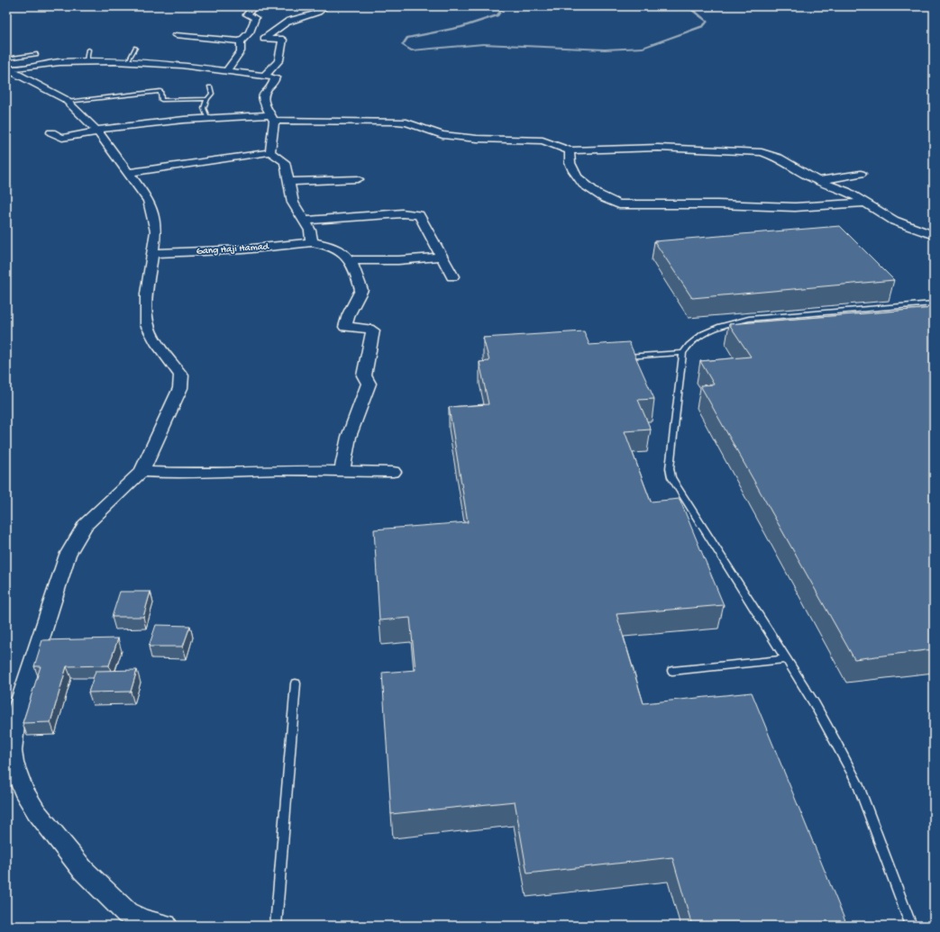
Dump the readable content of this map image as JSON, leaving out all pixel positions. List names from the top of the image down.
{
  "streets": {
    "street": ["Gang Haji Hamad"]
  }
}
